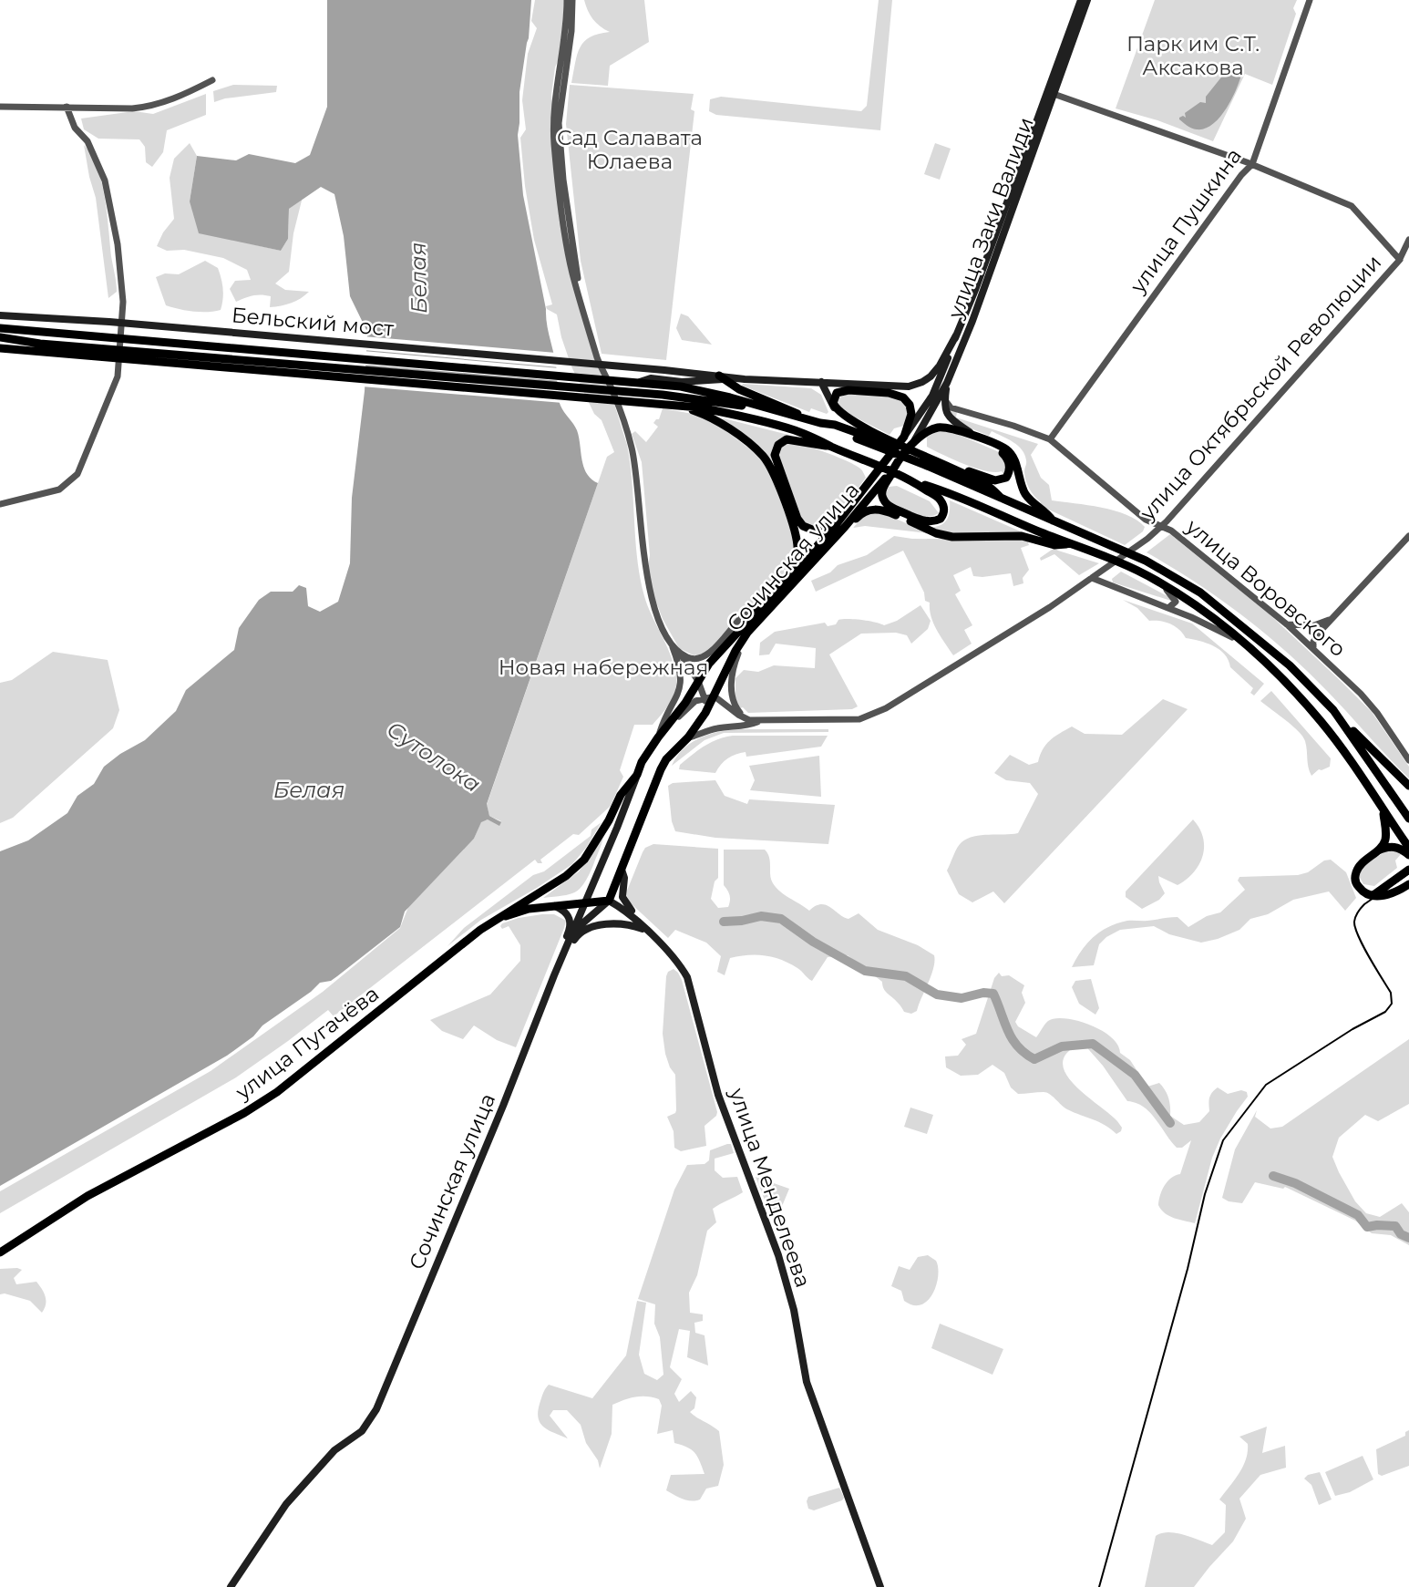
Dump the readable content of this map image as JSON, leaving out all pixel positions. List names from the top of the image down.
{
  "streets": {
    "main road": [
      "улица Заки Валиди",
      "Бельский мост",
      "Сочинская улица",
      "улица Пугачёва",
      "улица Менделеева"
    ],
    "street": ["улица Пушкина", "улица Октябрьской Революции", "улица Воровского"]
  },
  "crossings": [
    ["улица Пушкина", "улица Воровского"],
    ["улица Октябрьской Революции", "Сочинская улица"],
    ["улица Октябрьской Революции", "улица Воровского"],
    ["Сочинская улица", "улица Менделеева"]
  ],
  "water": ["Белая", "Сутолока"],
  "parks": ["Парк им С.Т. Аксакова", "Сад Салавата Юлаева", "Новая набережная"]
}
